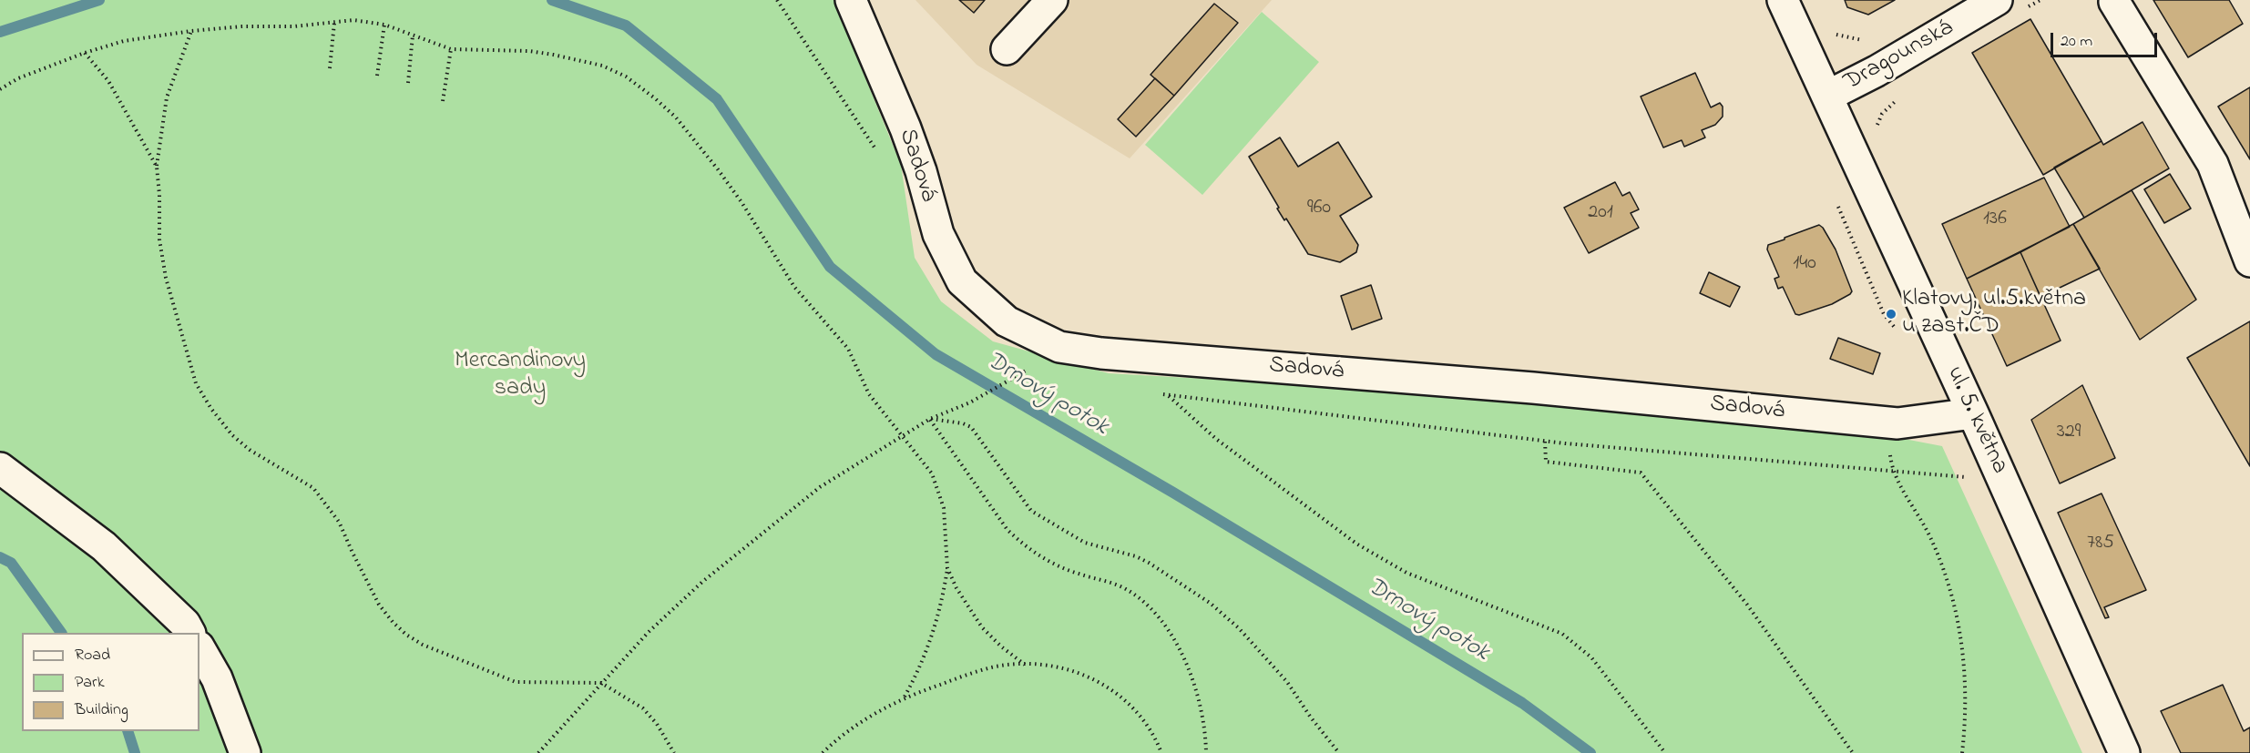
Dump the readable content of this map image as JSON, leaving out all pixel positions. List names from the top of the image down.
{
  "streets": {
    "street": ["Dragounská", "Sadová", "ul. 5. května"]
  },
  "crossings": [
    ["Dragounská", "ul. 5. května"],
    ["Sadová", "ul. 5. května"]
  ],
  "water": ["Drnový potok"],
  "parks": ["Mercandinovy sady"],
  "places": ["Klatovy, ul.5.května u zast.ČD"],
  "house_numbers": [
    "960",
    "201",
    "136",
    "140",
    "329",
    "785"
  ],
  "legend": ["Road", "Park", "Building"],
  "scale_bar": "20 m"
}
